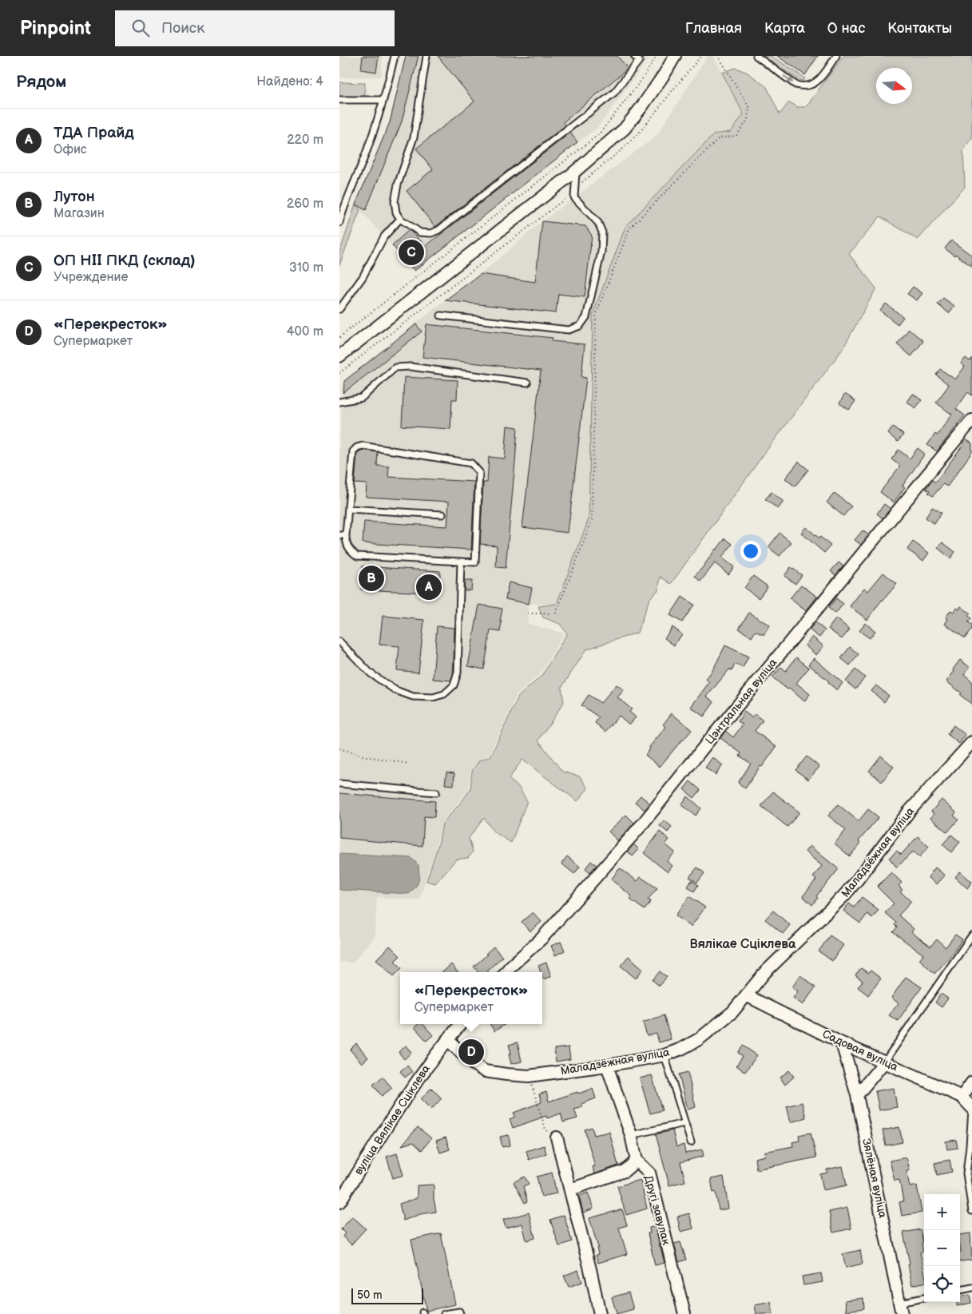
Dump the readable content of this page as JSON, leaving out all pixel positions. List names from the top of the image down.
{
  "streets": {
    "street": [
      "Цэнтральная вуліца",
      "Маладзёжная вуліца",
      "Садовая вуліца",
      "вуліца Вялікае Сціклева",
      "Зялёная вуліца",
      "Другі завулак"
    ]
  },
  "crossings": [
    ["Маладзёжная вуліца", "Садовая вуліца"],
    ["Маладзёжная вуліца", "вуліца Вялікае Сціклева"],
    ["Садовая вуліца", "Зялёная вуліца"]
  ],
  "districts": ["Вялікае Сціклева"],
  "scale_bar": "50 m",
  "north": "right",
  "page": {
    "header": "Pinpoint",
    "search": "Поиск",
    "nav": [
      "Главная",
      "Карта",
      "О нас",
      "Контакты"
    ],
    "heading": ["Рядом", "Найдено: 4"],
    "list": [
      {
        "mark": "A",
        "name": "ТДА Прайд",
        "note": "Офис",
        "value": "220 m"
      },
      {
        "mark": "B",
        "name": "Лутон",
        "note": "Магазин",
        "value": "260 m"
      },
      {
        "mark": "C",
        "name": "ОП НII ПКД (склад)",
        "note": "Учреждение",
        "value": "310 m"
      },
      {
        "mark": "D",
        "name": "«Перекресток»",
        "note": "Супермаркет",
        "value": "400 m"
      }
    ],
    "pins": [
      "C",
      "B",
      "A",
      "D"
    ],
    "popup": ["«Перекресток»", "Супермаркет"],
    "map_buttons": ["+", "−"],
    "scale": "50 m"
  }
}
